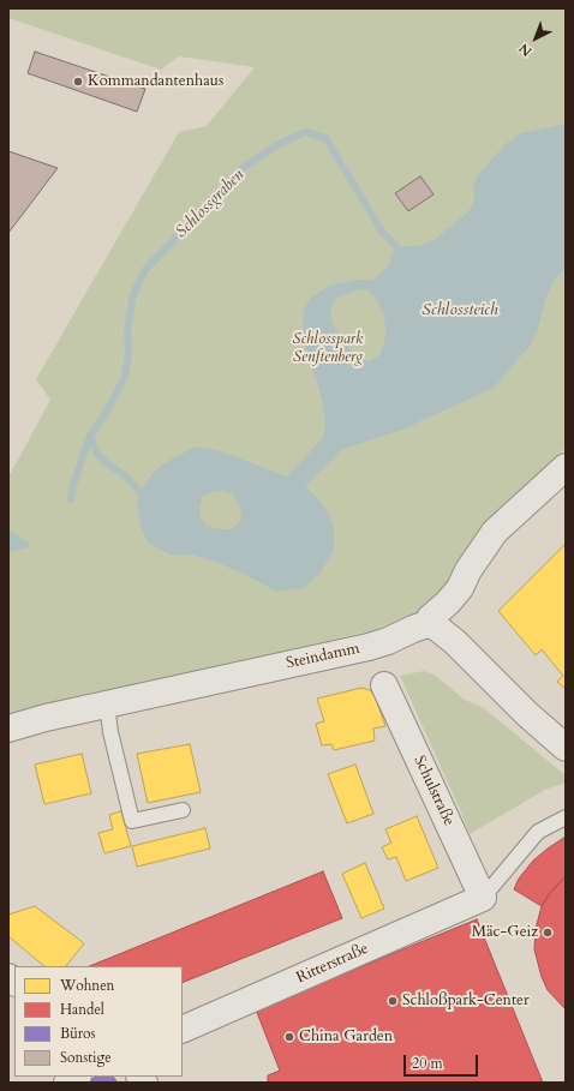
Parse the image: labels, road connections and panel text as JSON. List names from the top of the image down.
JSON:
{
  "streets": {
    "street": ["Steindamm", "Schulstraße", "Ritterstraße"]
  },
  "crossings": [
    ["Schulstraße", "Ritterstraße"]
  ],
  "water": ["Schlossgraben", "Schlossteich"],
  "parks": ["Schlosspark Senftenberg"],
  "places": [
    "Kommandantenhaus",
    "Mäc-Geiz",
    "Schloßpark-Center",
    "China Garden"
  ],
  "legend": [
    "Wohnen",
    "Handel",
    "Büros",
    "Sonstige"
  ],
  "scale_bar": "20 m",
  "north": "bottom left"
}
